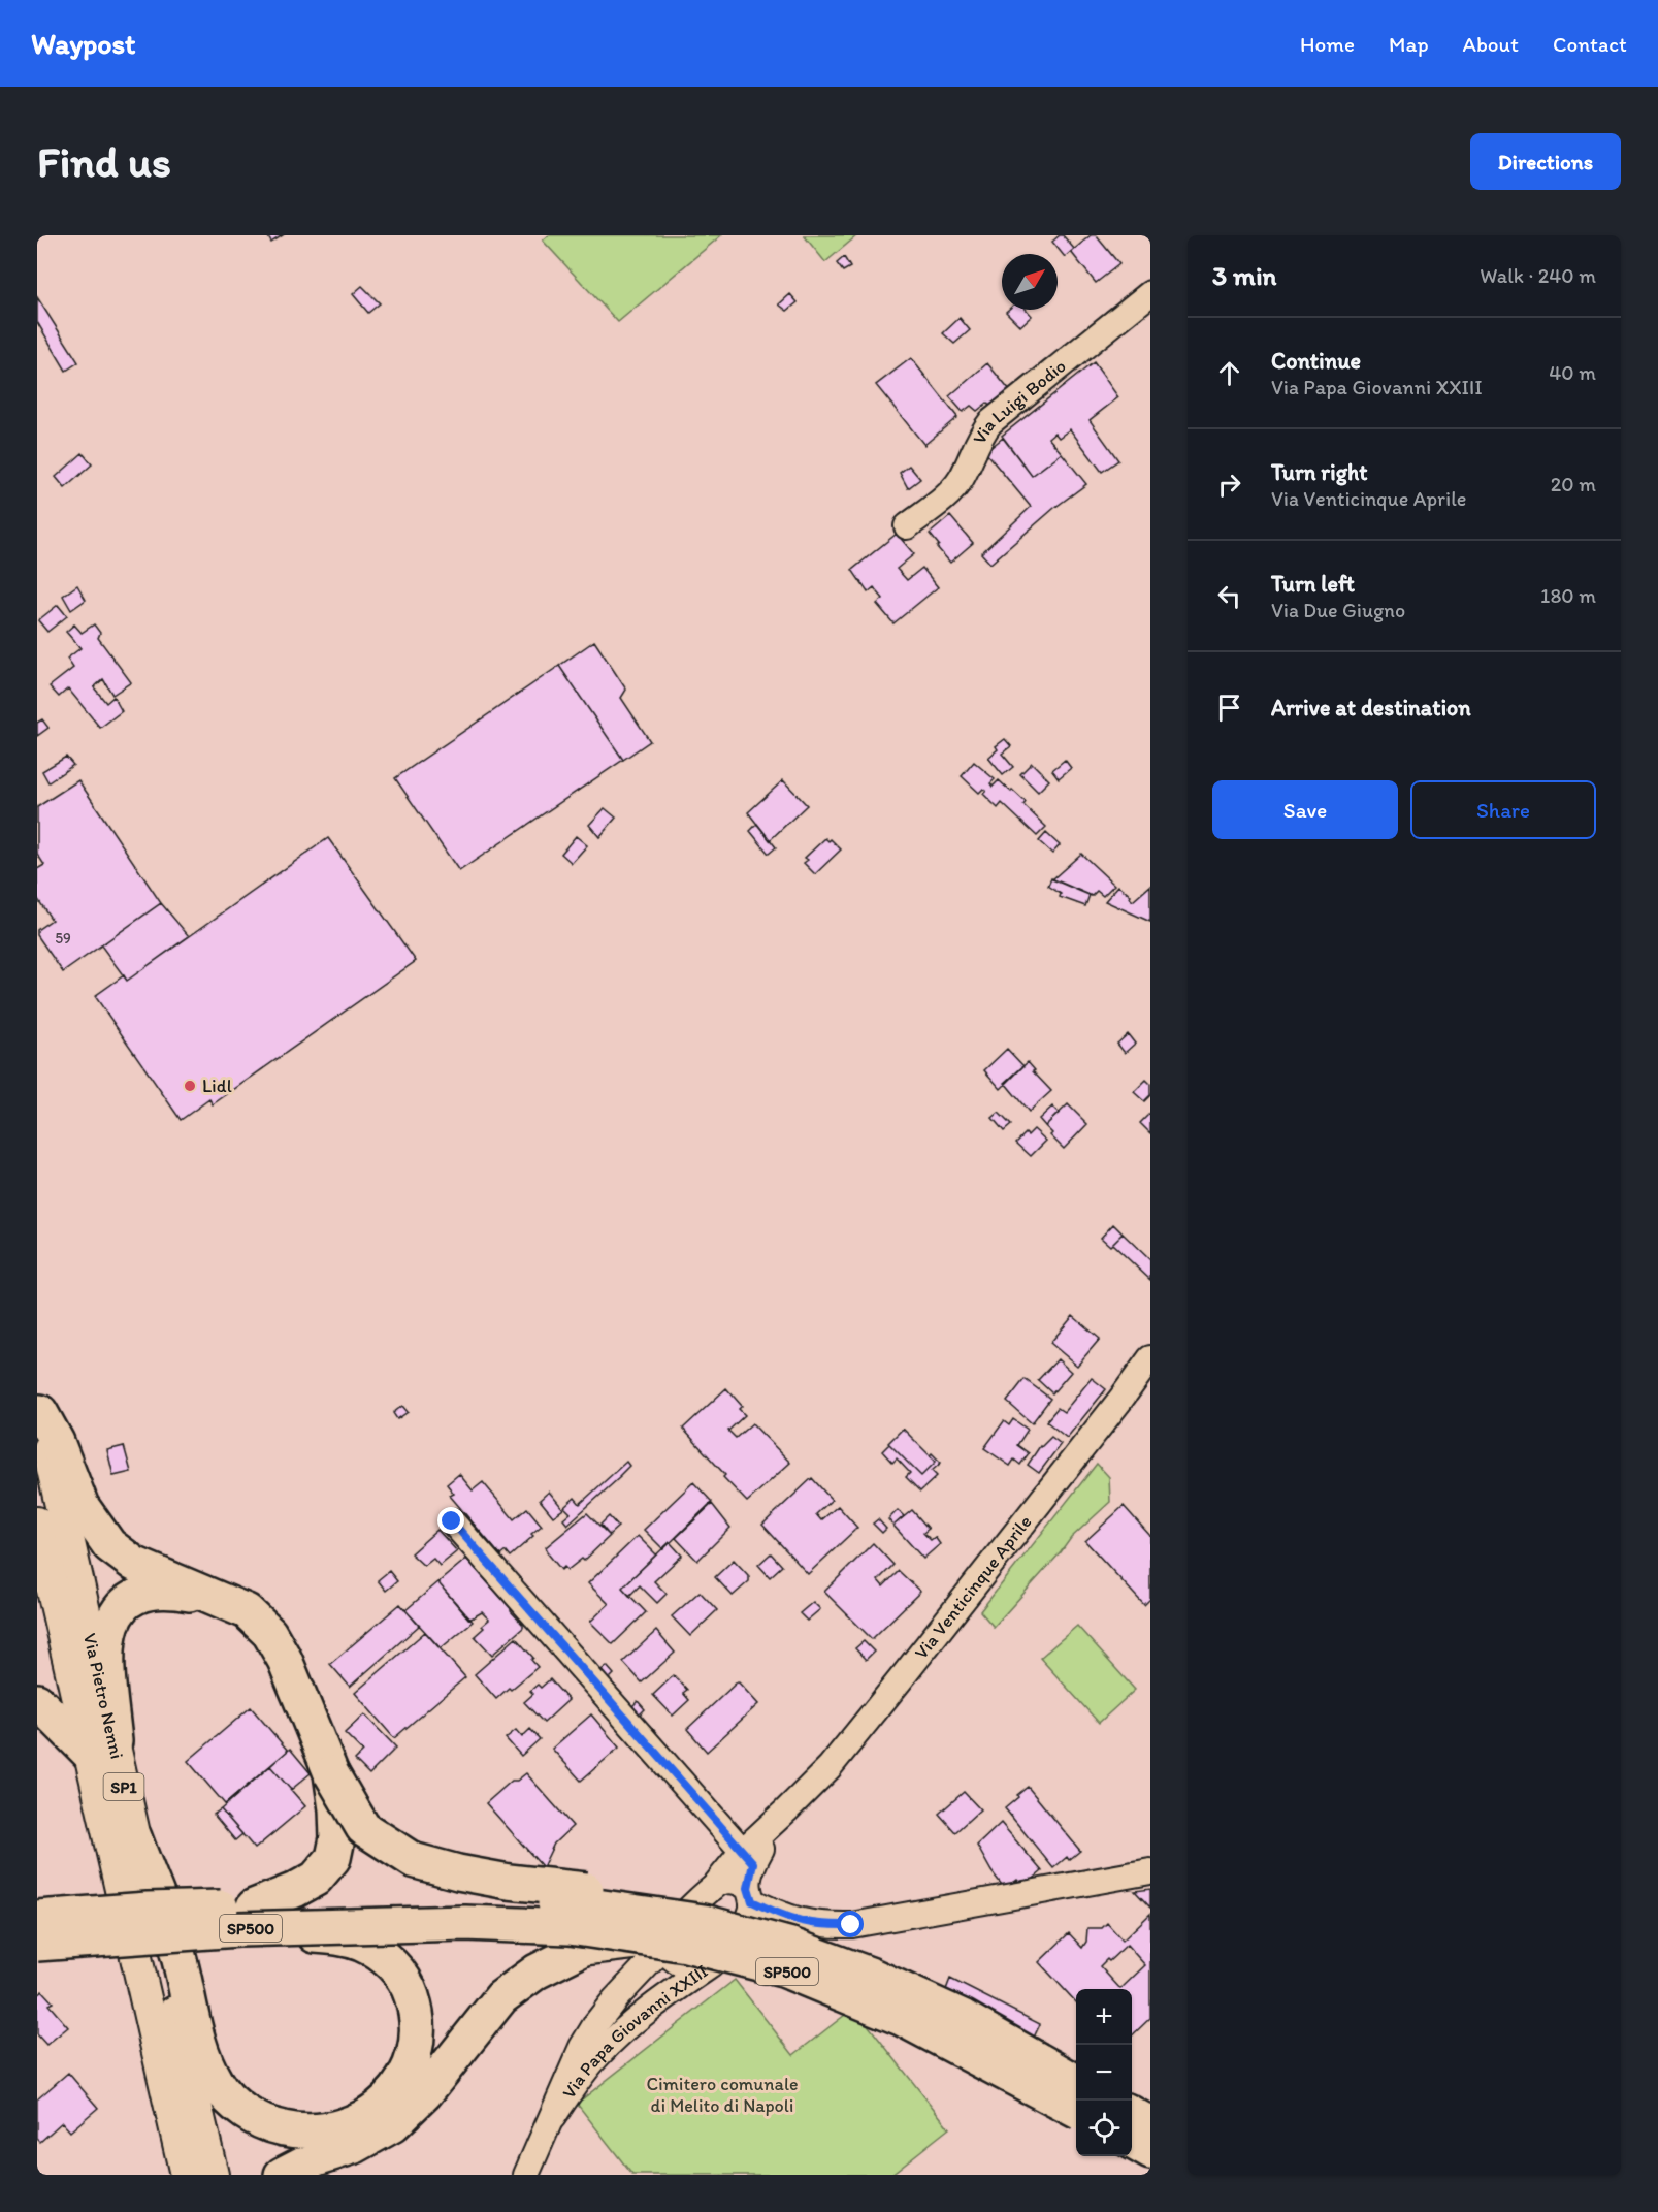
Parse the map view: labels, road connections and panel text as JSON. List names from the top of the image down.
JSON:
{
  "streets": {
    "highway": ["SP500"],
    "main road": ["Via Pietro Nenni", "SP1"],
    "street": ["Via Luigi Bodio", "Via Venticinque Aprile", "Via Papa Giovanni XXIII"]
  },
  "crossings": [
    ["Via Venticinque Aprile", "Via Papa Giovanni XXIII"],
    ["SP500", "Via Papa Giovanni XXIII"]
  ],
  "parks": ["Cimitero comunale di Melito di Napoli"],
  "places": ["Lidl"],
  "house_numbers": ["59"],
  "north": "top right",
  "page": {
    "header": "Waypost",
    "nav": [
      "Home",
      "Map",
      "About",
      "Contact"
    ],
    "buttons": [
      "Directions",
      ["Save", "Share"]
    ],
    "title": "Find us",
    "heading": ["3 min", "Walk · 240 m"],
    "list": [
      ["Continue", "Via Papa Giovanni XXIII", "40 m"],
      ["Turn right", "Via Venticinque Aprile", "20 m"],
      ["Turn left", "Via Due Giugno", "180 m"],
      "Arrive at destination"
    ],
    "map_buttons": ["+", "−"]
  }
}
